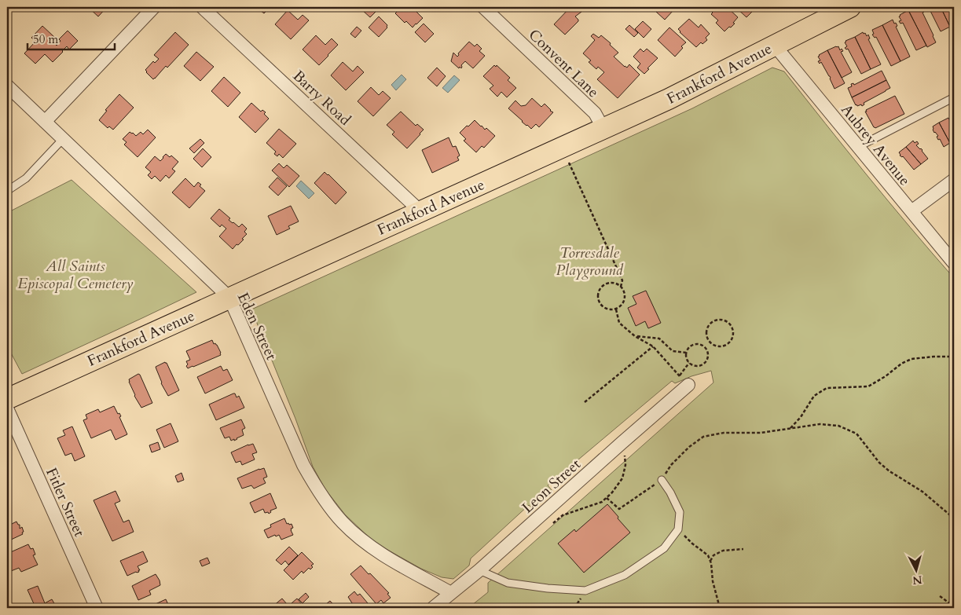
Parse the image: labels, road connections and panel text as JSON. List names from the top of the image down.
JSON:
{
  "streets": {
    "main road": ["Frankford Avenue"],
    "street": [
      "Convent Lane",
      "Barry Road",
      "Aubrey Avenue",
      "Eden Street",
      "Leon Street",
      "Fitler Street"
    ]
  },
  "crossings": [
    ["Convent Lane", "Frankford Avenue"],
    ["Frankford Avenue", "Barry Road"],
    ["Frankford Avenue", "Aubrey Avenue"],
    ["Frankford Avenue", "Eden Street"],
    ["Eden Street", "Leon Street"]
  ],
  "parks": ["Torresdale Playground", "All Saints Episcopal Cemetery"],
  "scale_bar": "50 m",
  "north": "bottom"
}
